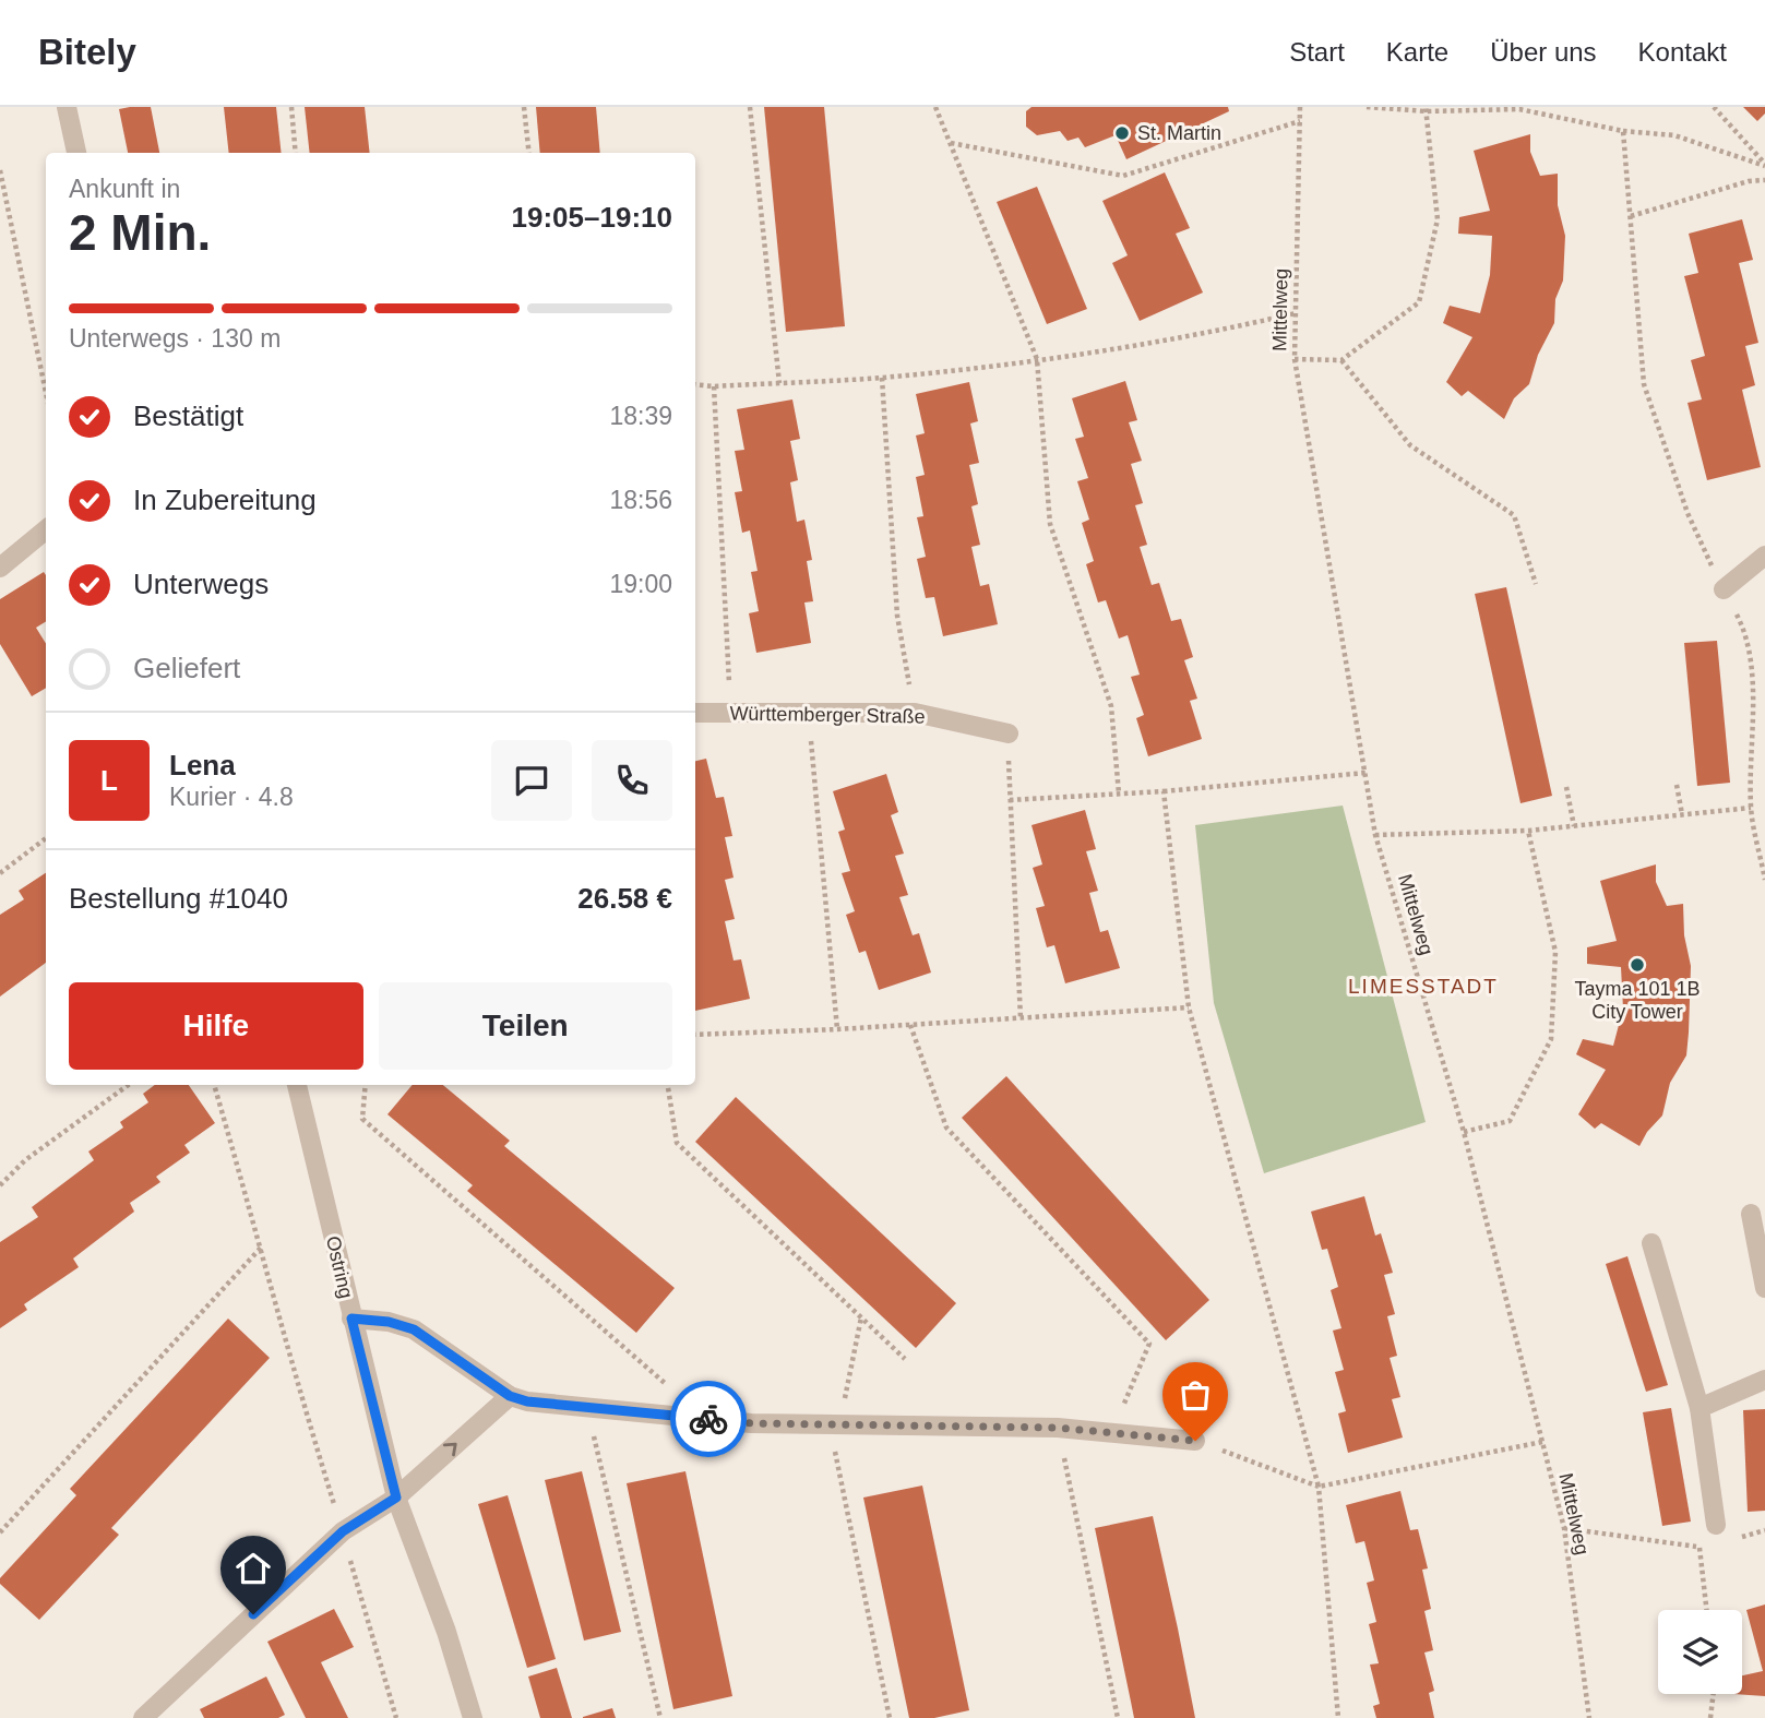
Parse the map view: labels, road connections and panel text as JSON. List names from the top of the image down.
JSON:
{
  "streets": {
    "street": ["Württemberger Straße", "Ostring"],
    "path": ["Mittelweg"]
  },
  "districts": ["LIMESSTADT"],
  "places": ["St. Martin", "Tayma 101 1B City Tower"],
  "page": {
    "header": "Bitely",
    "nav": [
      "Start",
      "Karte",
      "Über uns",
      "Kontakt"
    ],
    "heading": ["2 Min.", "Ankunft in", "19:05–19:10"],
    "panel": [
      "Lena",
      "Kurier · 4.8",
      "Bestellung #1040",
      "26.58 €"
    ],
    "bar": "Unterwegs · 130 m",
    "list": [
      ["Bestätigt", "18:39"],
      ["In Zubereitung", "18:56"],
      ["Unterwegs", "19:00"],
      "Geliefert"
    ],
    "round": "L",
    "buttons": ["Hilfe", "Teilen"]
  }
}
